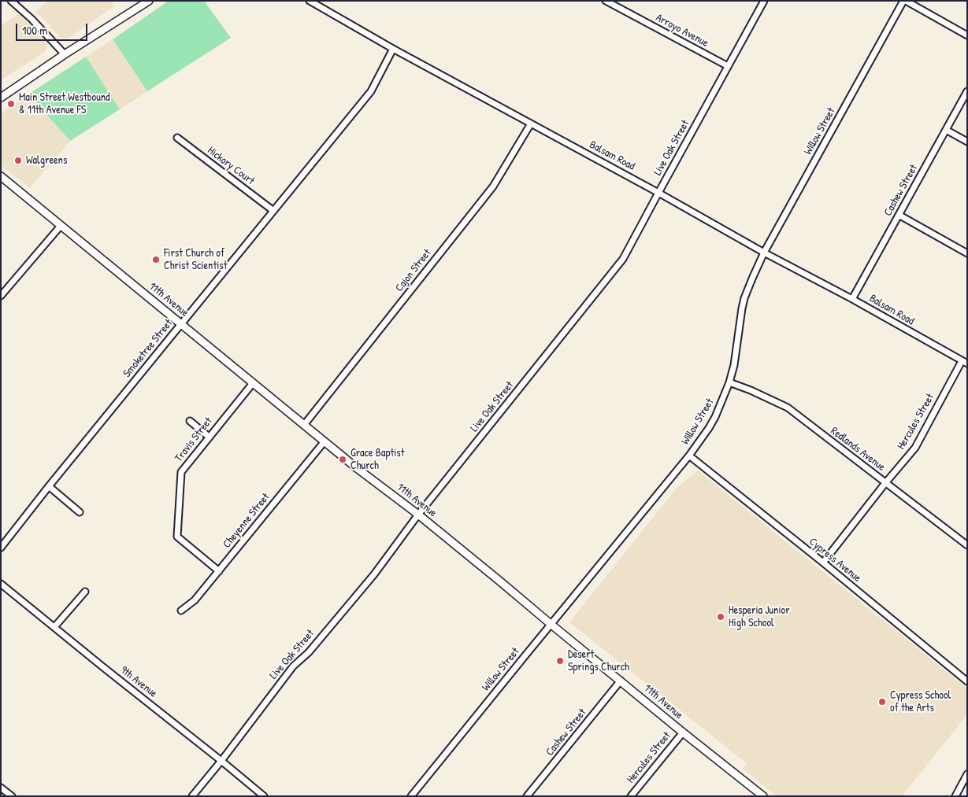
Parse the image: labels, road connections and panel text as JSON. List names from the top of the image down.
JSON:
{
  "streets": {
    "main road": ["11th Avenue"],
    "street": [
      "Arroyo Avenue",
      "Willow Street",
      "Live Oak Street",
      "Balsam Road",
      "Hickory Court",
      "Cashew Street",
      "Cajon Street",
      "Smoketree Street",
      "Hercules Street",
      "Travis Street",
      "Redlands Avenue",
      "Cheyenne Street",
      "Cypress Avenue",
      "9th Avenue"
    ]
  },
  "crossings": [
    ["Arroyo Avenue", "Live Oak Street"],
    ["Willow Street", "Balsam Road"],
    ["Willow Street", "11th Avenue"],
    ["Willow Street", "Redlands Avenue"],
    ["Willow Street", "Cypress Avenue"],
    ["Live Oak Street", "Balsam Road"],
    ["Live Oak Street", "11th Avenue"],
    ["Live Oak Street", "9th Avenue"],
    ["Balsam Road", "Cashew Street"],
    ["Balsam Road", "Cajon Street"],
    ["Balsam Road", "Smoketree Street"],
    ["Balsam Road", "Hercules Street"],
    ["Hickory Court", "Smoketree Street"],
    ["Cashew Street", "11th Avenue"],
    ["Cajon Street", "11th Avenue"],
    ["11th Avenue", "Smoketree Street"],
    ["11th Avenue", "Hercules Street"],
    ["11th Avenue", "Travis Street"],
    ["11th Avenue", "Cheyenne Street"],
    ["Hercules Street", "Redlands Avenue"],
    ["Hercules Street", "Cypress Avenue"],
    ["Travis Street", "Cheyenne Street"]
  ],
  "places": [
    "Main Street Westbound & 11th Avenue FS",
    "Walgreens",
    "First Church of Christ Scientist",
    "Grace Baptist Church",
    "Hesperia Junior High School",
    "Desert Springs Church",
    "Cypress School of the Arts"
  ],
  "scale_bar": "100 m"
}
